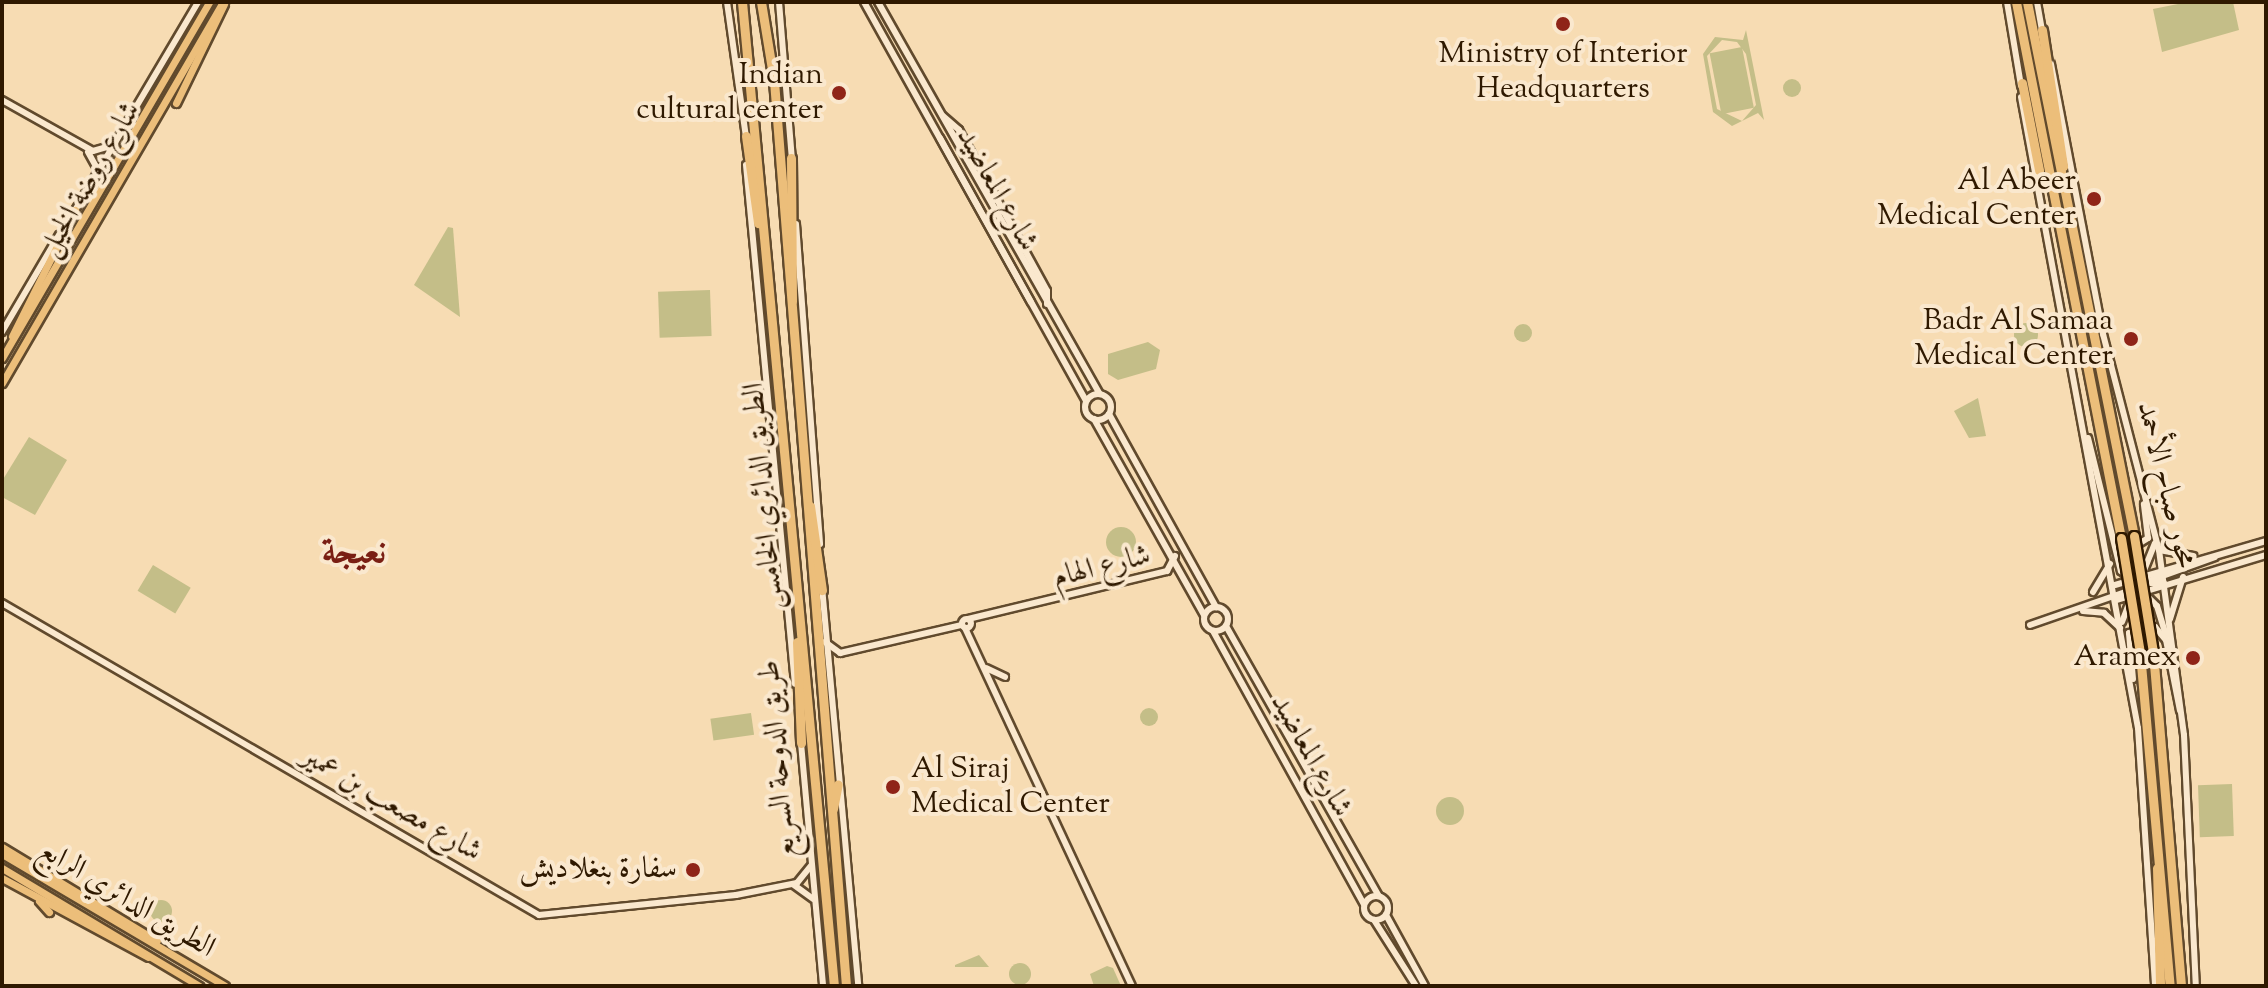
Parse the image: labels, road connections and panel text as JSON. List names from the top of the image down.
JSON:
{
  "streets": {
    "highway": ["محور صباح الأحمد", "الطريق الدائري الخامس"],
    "main road": ["شارع روضة الخيل", "الطريق الدائري الرابع"],
    "street": [
      "شارع المعاضيد",
      "شارع الهام",
      "طريق الدوحة السريع",
      "شارع مصعب بن عمير"
    ]
  },
  "districts": ["نعيجة"],
  "places": [
    "Ministry of Interior Headquarters",
    "Indian cultural center",
    "Al Abeer Medical Center",
    "Badr Al Samaa Medical Center",
    "Aramex",
    "Al Siraj Medical Center",
    "سفارة بنغلاديش"
  ]
}
